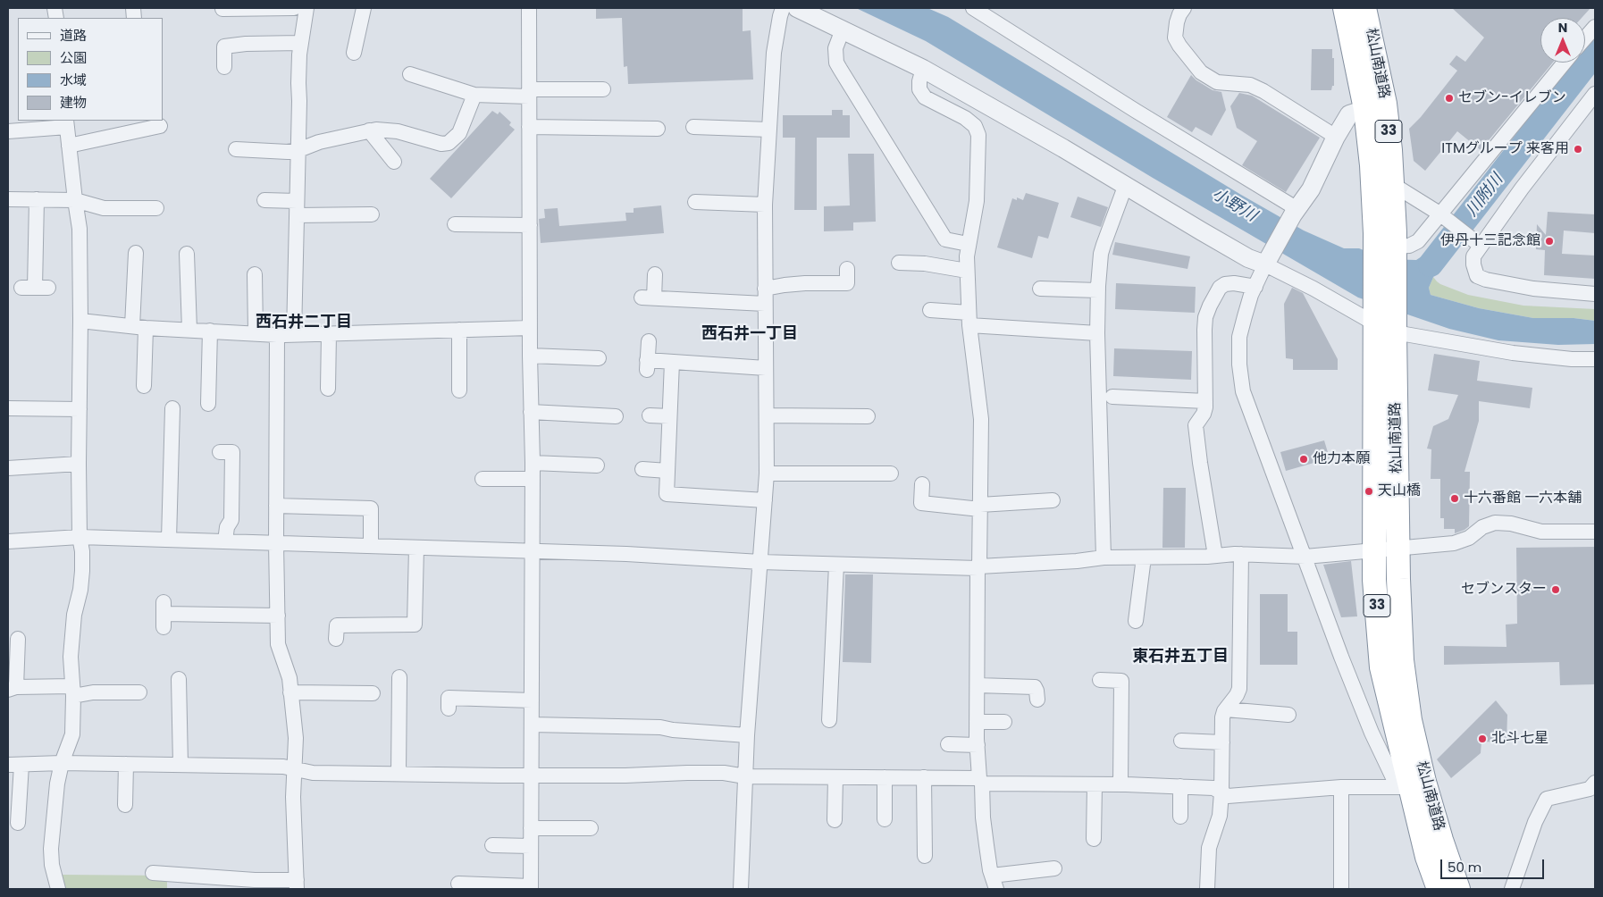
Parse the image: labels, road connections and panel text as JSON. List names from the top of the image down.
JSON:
{
  "streets": {
    "highway": ["松山南道路", "33"]
  },
  "districts": ["西石井二丁目", "西石井一丁目", "東石井五丁目"],
  "water": ["川附川", "小野川"],
  "places": [
    "セブン-イレブン",
    "ITMグループ 来客用",
    "伊丹十三記念館",
    "他力本願",
    "天山橋",
    "十六番館 一六本舗",
    "セブンスター",
    "北斗七星"
  ],
  "legend": [
    "道路",
    "公園",
    "水域",
    "建物"
  ],
  "scale_bar": "50 m",
  "north": "top"
}
